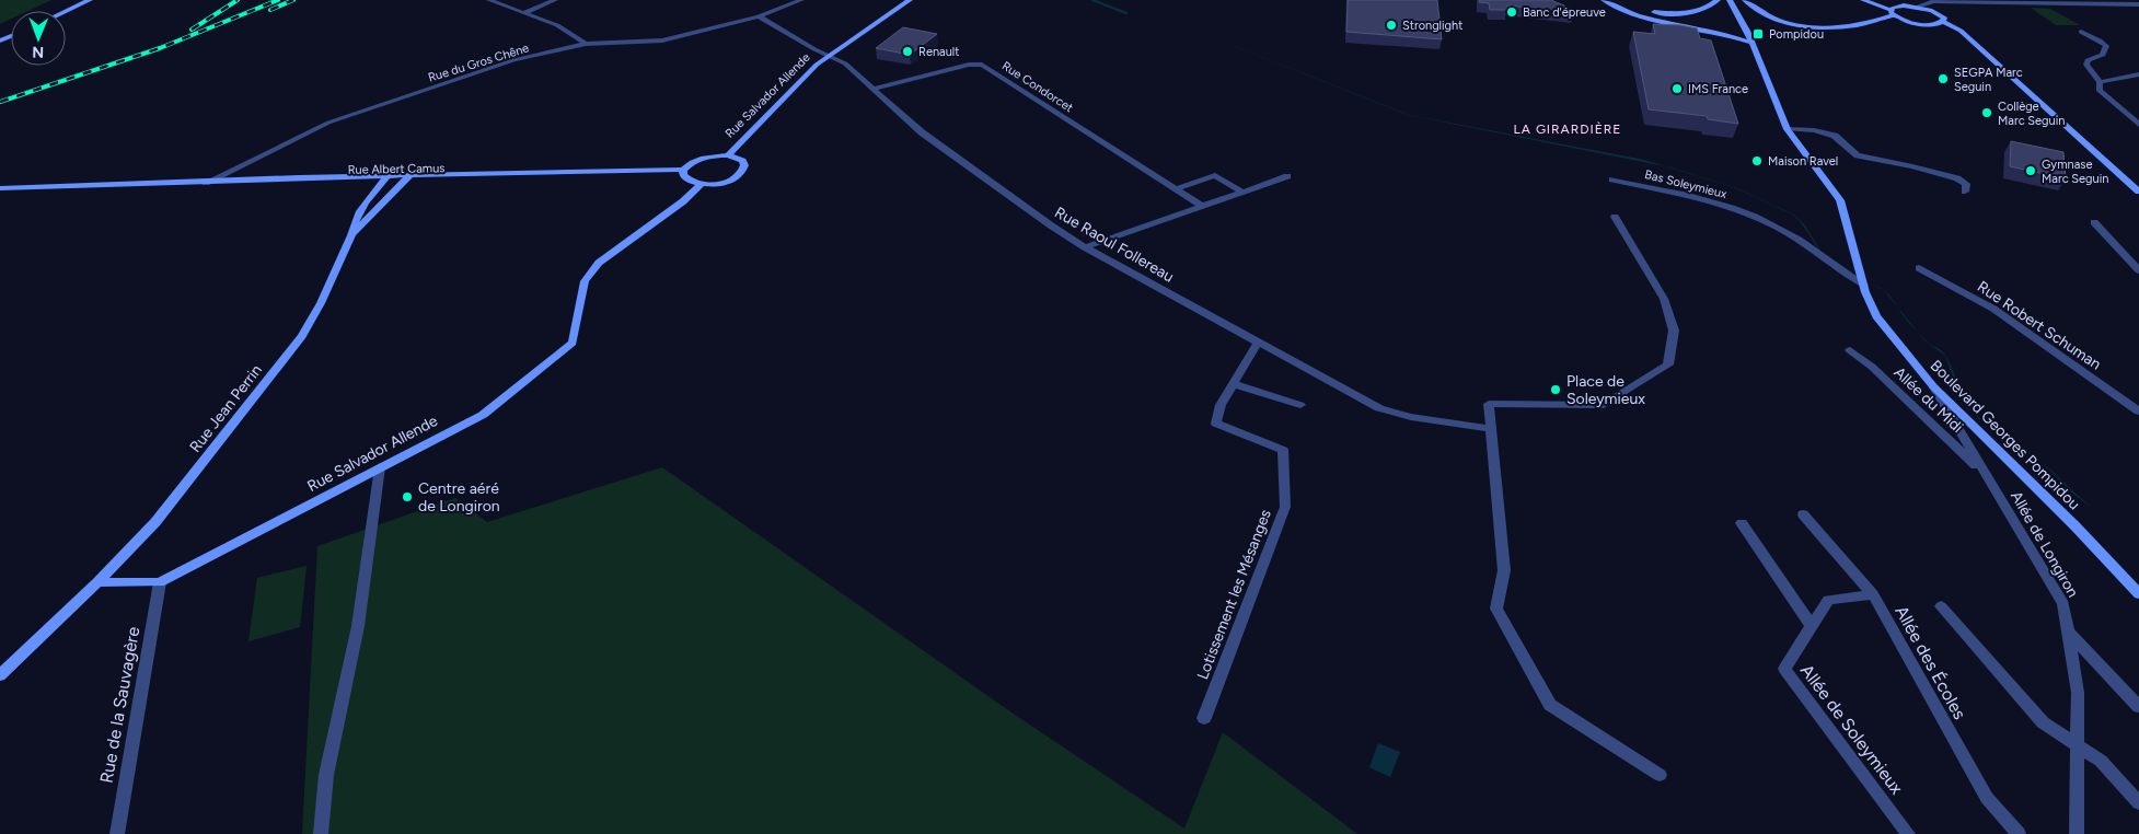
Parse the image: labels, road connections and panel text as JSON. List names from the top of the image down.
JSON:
{
  "streets": {
    "street": [
      "Rue du Gros Chêne",
      "Rue Condorcet",
      "Rue Salvador Allende",
      "Rue Albert Camus",
      "Bas Soleymieux",
      "Rue Raoul Follereau",
      "Rue Robert Schuman",
      "Allée du Midi",
      "Rue Jean Perrin",
      "Boulevard Georges Pompidou",
      "Allée de Longiron",
      "Lotissement les Mésanges",
      "Allée des Écoles",
      "Rue de la Sauvagère",
      "Allée de Soleymieux"
    ]
  },
  "crossings": [
    ["Rue du Gros Chêne", "Rue Albert Camus"],
    ["Rue du Gros Chêne", "Rue Raoul Follereau"],
    ["Rue Condorcet", "Rue Raoul Follereau"],
    ["Rue Salvador Allende", "Rue Raoul Follereau"],
    ["Rue Salvador Allende", "Rue Jean Perrin"],
    ["Rue Salvador Allende", "Rue de la Sauvagère"],
    ["Rue Albert Camus", "Rue Jean Perrin"],
    ["Bas Soleymieux", "Boulevard Georges Pompidou"],
    ["Rue Raoul Follereau", "Lotissement les Mésanges"],
    ["Allée du Midi", "Allée de Longiron"],
    ["Boulevard Georges Pompidou", "Allée de Longiron"],
    ["Allée des Écoles", "Allée de Soleymieux"]
  ],
  "districts": ["LA GIRARDIÈRE"],
  "places": {
    "other": [
      "Banc d'épreuve",
      "Stronglight",
      "Renault",
      "SEGPA Marc Seguin",
      "IMS France",
      "Collège Marc Seguin",
      "Maison Ravel",
      "Gymnase Marc Seguin",
      "Place de Soleymieux",
      "Centre aéré de Longiron"
    ],
    "transit": ["Pompidou"]
  },
  "north": "bottom"
}
